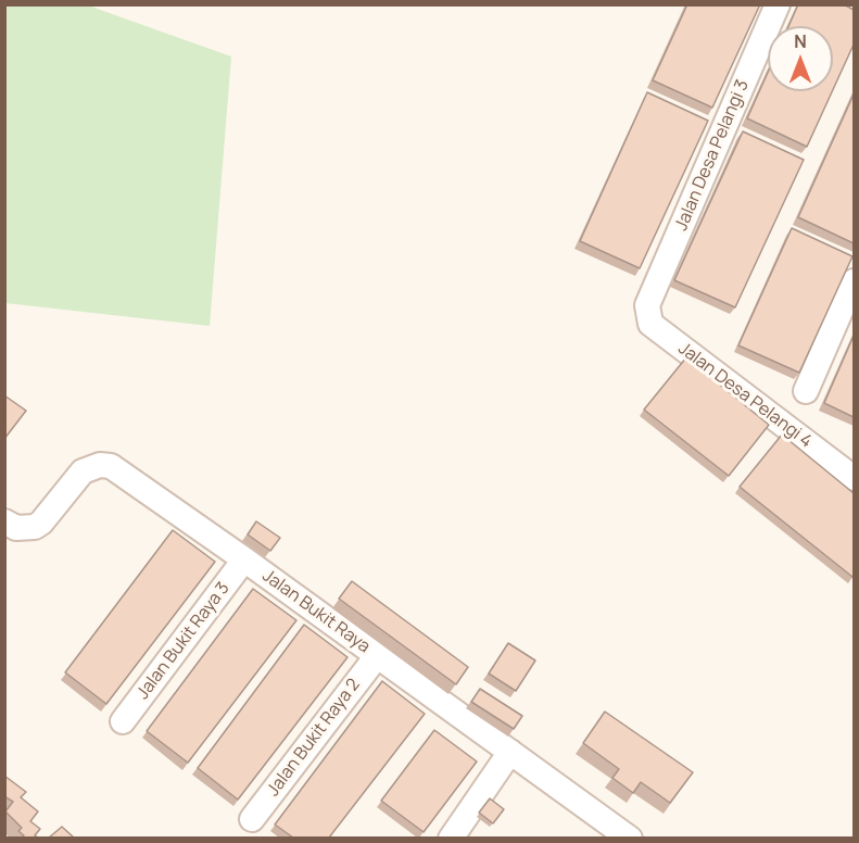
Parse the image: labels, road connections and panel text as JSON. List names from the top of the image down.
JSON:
{
  "streets": {
    "street": [
      "Jalan Desa Pelangi 3",
      "Jalan Desa Pelangi 4",
      "Jalan Bukit Raya",
      "Jalan Bukit Raya 3",
      "Jalan Bukit Raya 2"
    ]
  },
  "crossings": [
    ["Jalan Desa Pelangi 3", "Jalan Desa Pelangi 4"],
    ["Jalan Bukit Raya", "Jalan Bukit Raya 3"],
    ["Jalan Bukit Raya", "Jalan Bukit Raya 2"]
  ],
  "north": "top"
}
